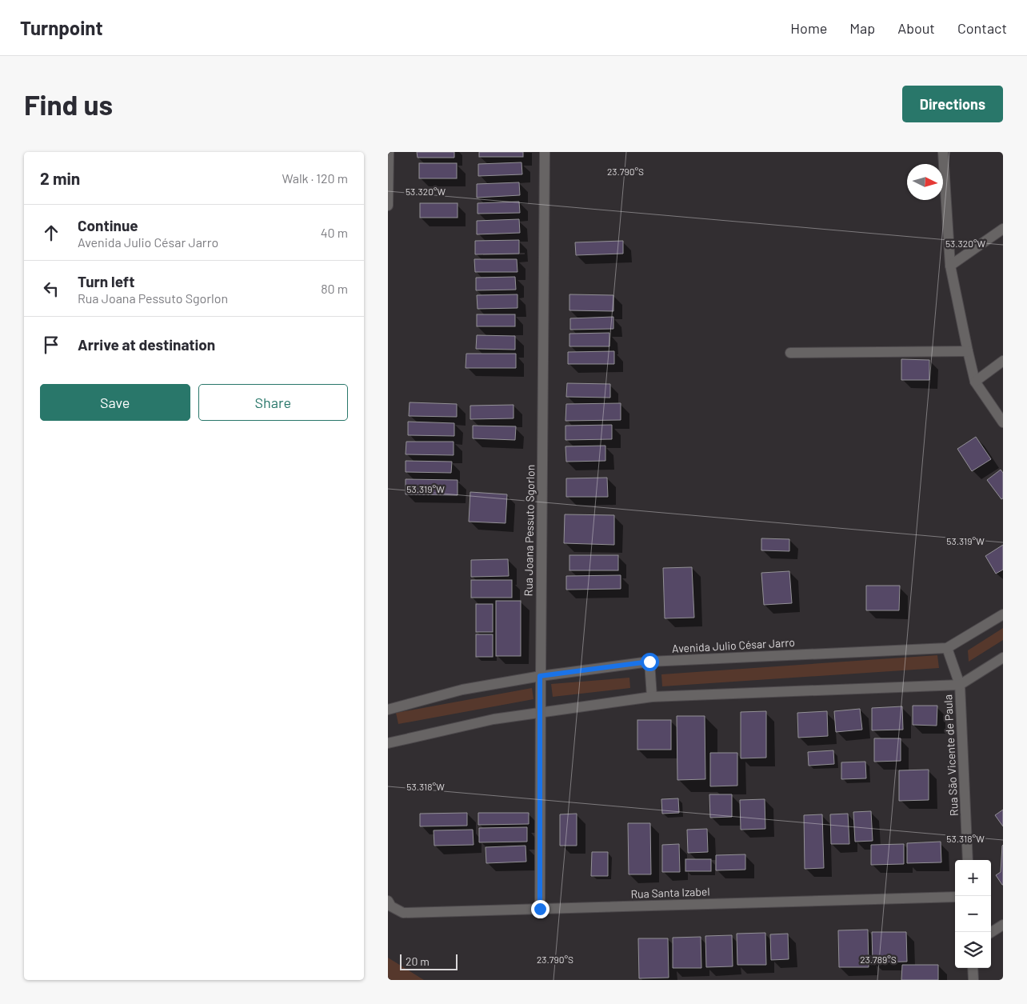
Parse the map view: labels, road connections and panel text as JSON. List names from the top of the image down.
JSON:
{
  "streets": {
    "street": [
      "Rua Joana Pessuto Sgorlon",
      "Avenida Julio César Jarro",
      "Rua São Vicente de Paula",
      "Rua Santa Izabel"
    ]
  },
  "crossings": [
    ["Rua Joana Pessuto Sgorlon", "Avenida Julio César Jarro"],
    ["Rua Joana Pessuto Sgorlon", "Rua Santa Izabel"],
    ["Avenida Julio César Jarro", "Rua São Vicente de Paula"]
  ],
  "scale_bar": "20 m",
  "north": "right",
  "page": {
    "header": "Turnpoint",
    "nav": [
      "Home",
      "Map",
      "About",
      "Contact"
    ],
    "buttons": [
      "Directions",
      ["Save", "Share"]
    ],
    "title": "Find us",
    "heading": ["2 min", "Walk · 120 m"],
    "list": [
      ["Continue", "Avenida Julio César Jarro", "40 m"],
      ["Turn left", "Rua Joana Pessuto Sgorlon", "80 m"],
      "Arrive at destination"
    ],
    "map_buttons": ["+", "−"],
    "scale": "20 m"
  },
  "coordinates": [
    "23.790°S",
    "53.320°W",
    "53.319°W",
    "53.318°W",
    "23.789°S"
  ]
}
